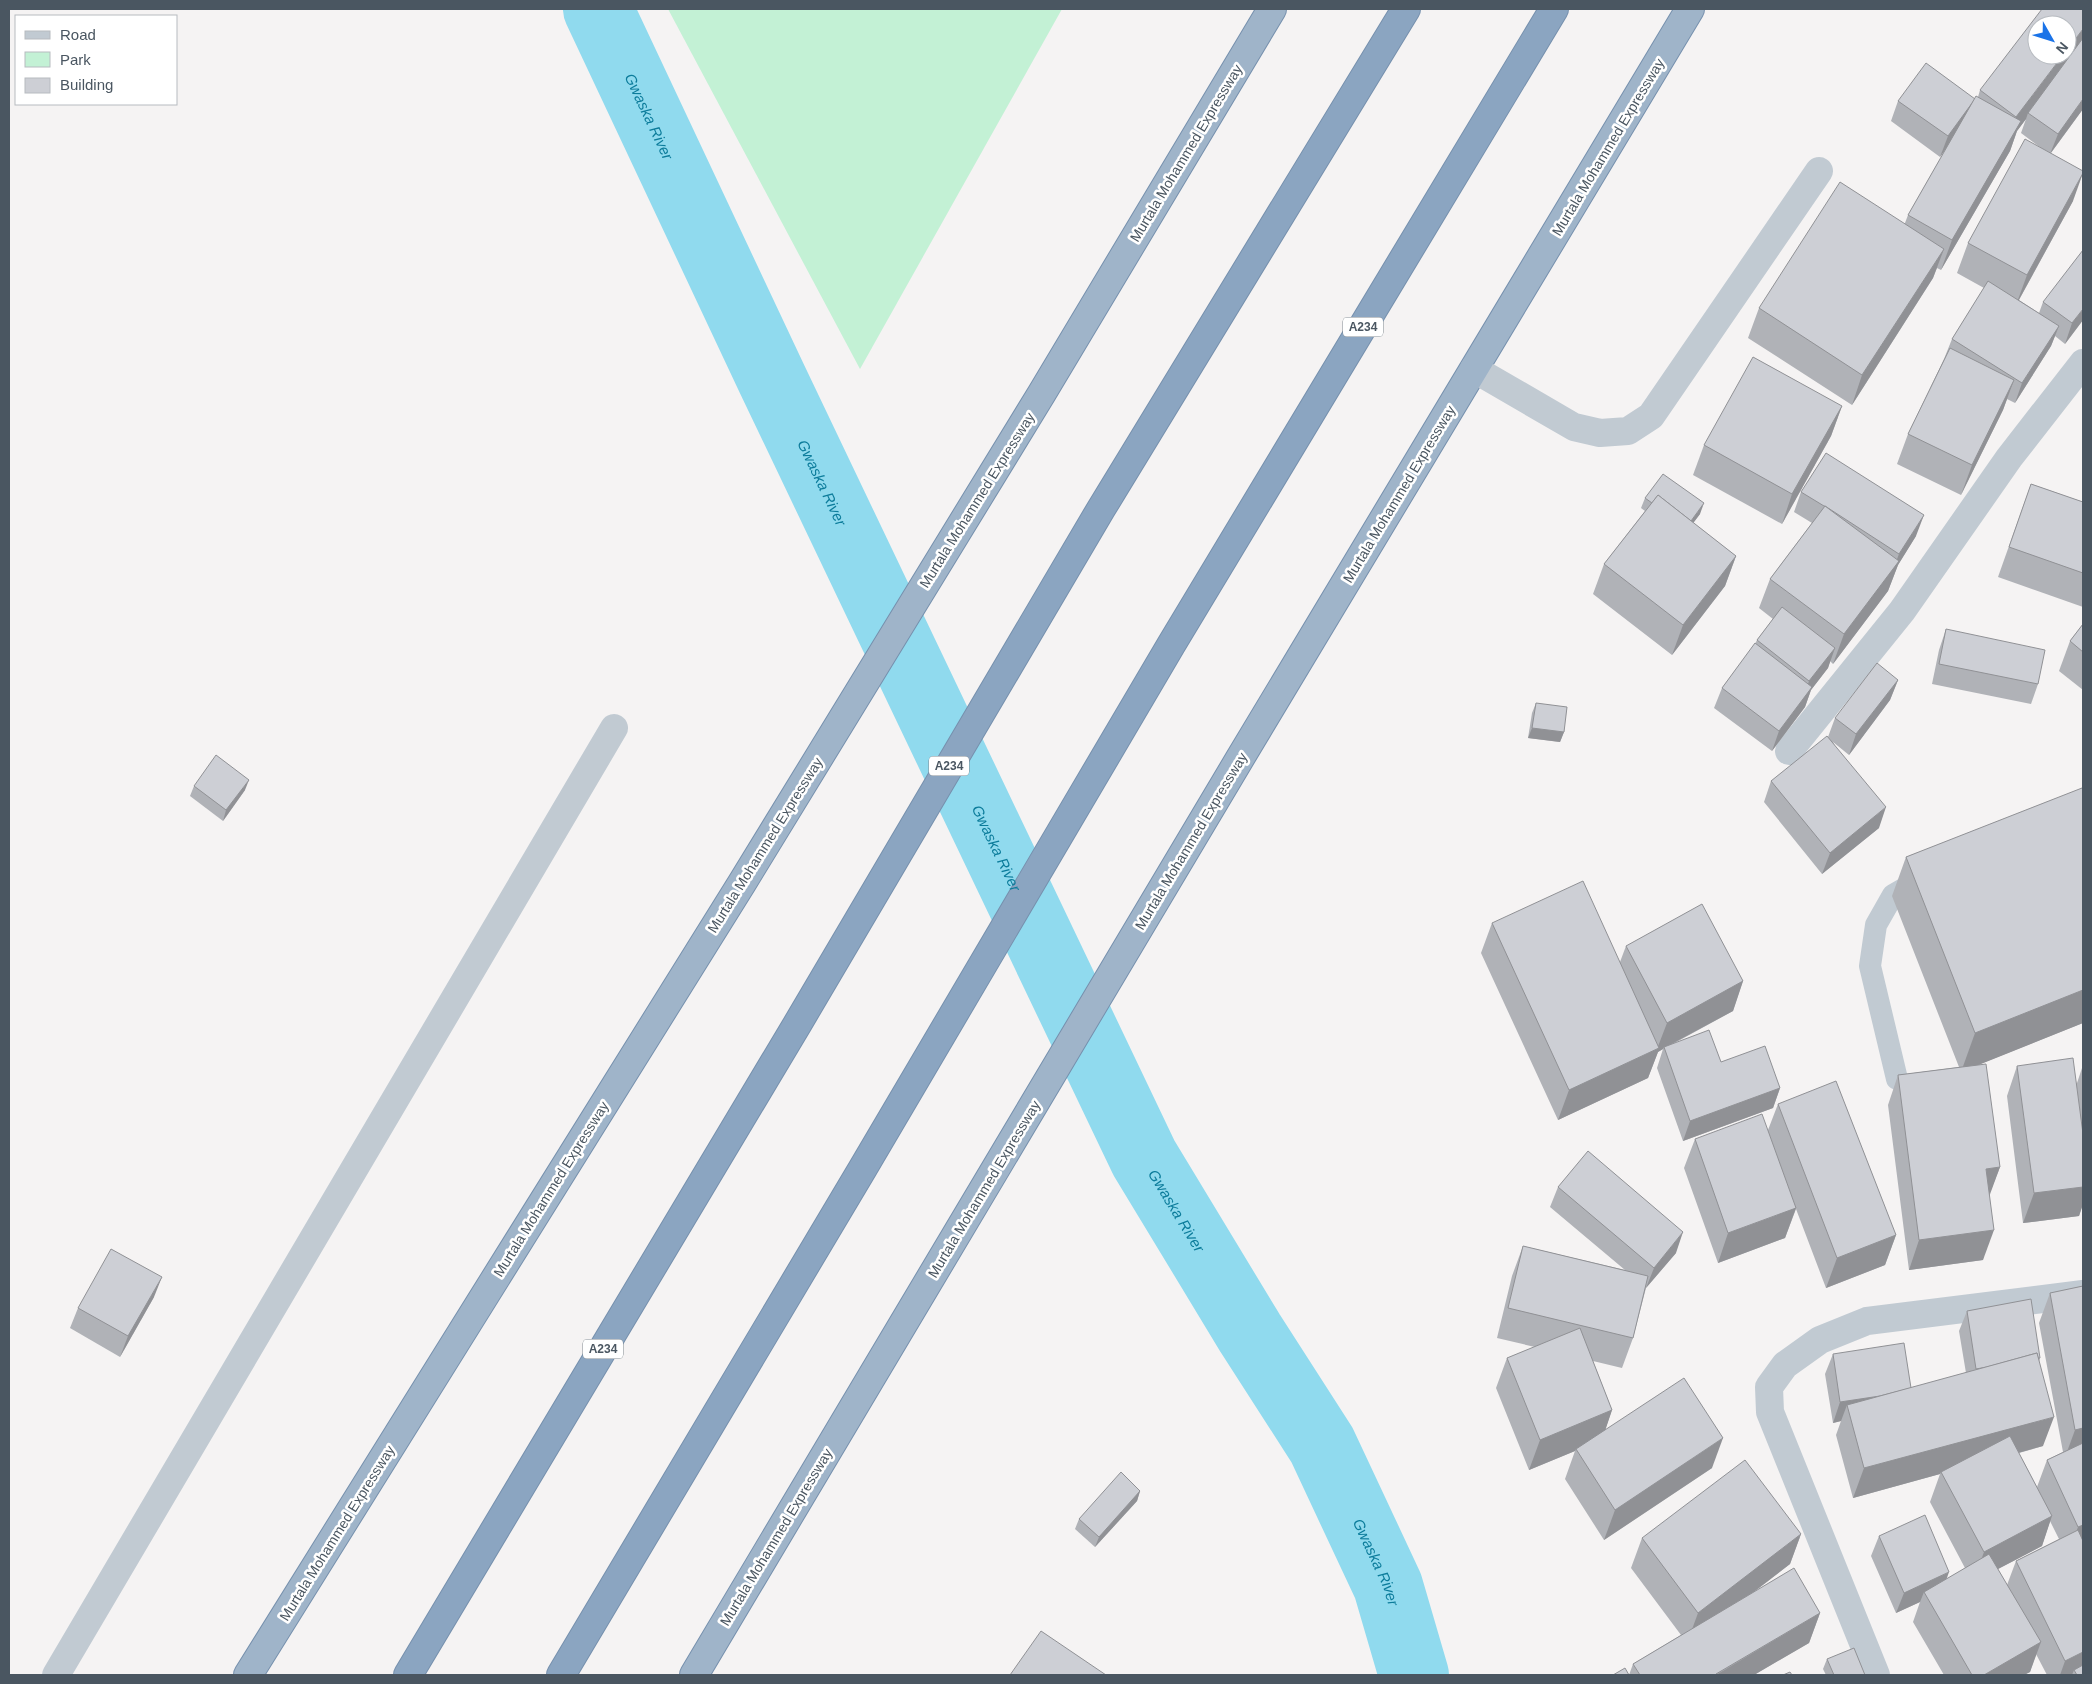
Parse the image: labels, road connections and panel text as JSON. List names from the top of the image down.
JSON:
{
  "streets": {
    "highway": ["Murtala Mohammed Expressway", "A234"]
  },
  "water": ["Gwaska River"],
  "legend": ["Road", "Park", "Building"],
  "north": "bottom right"
}
